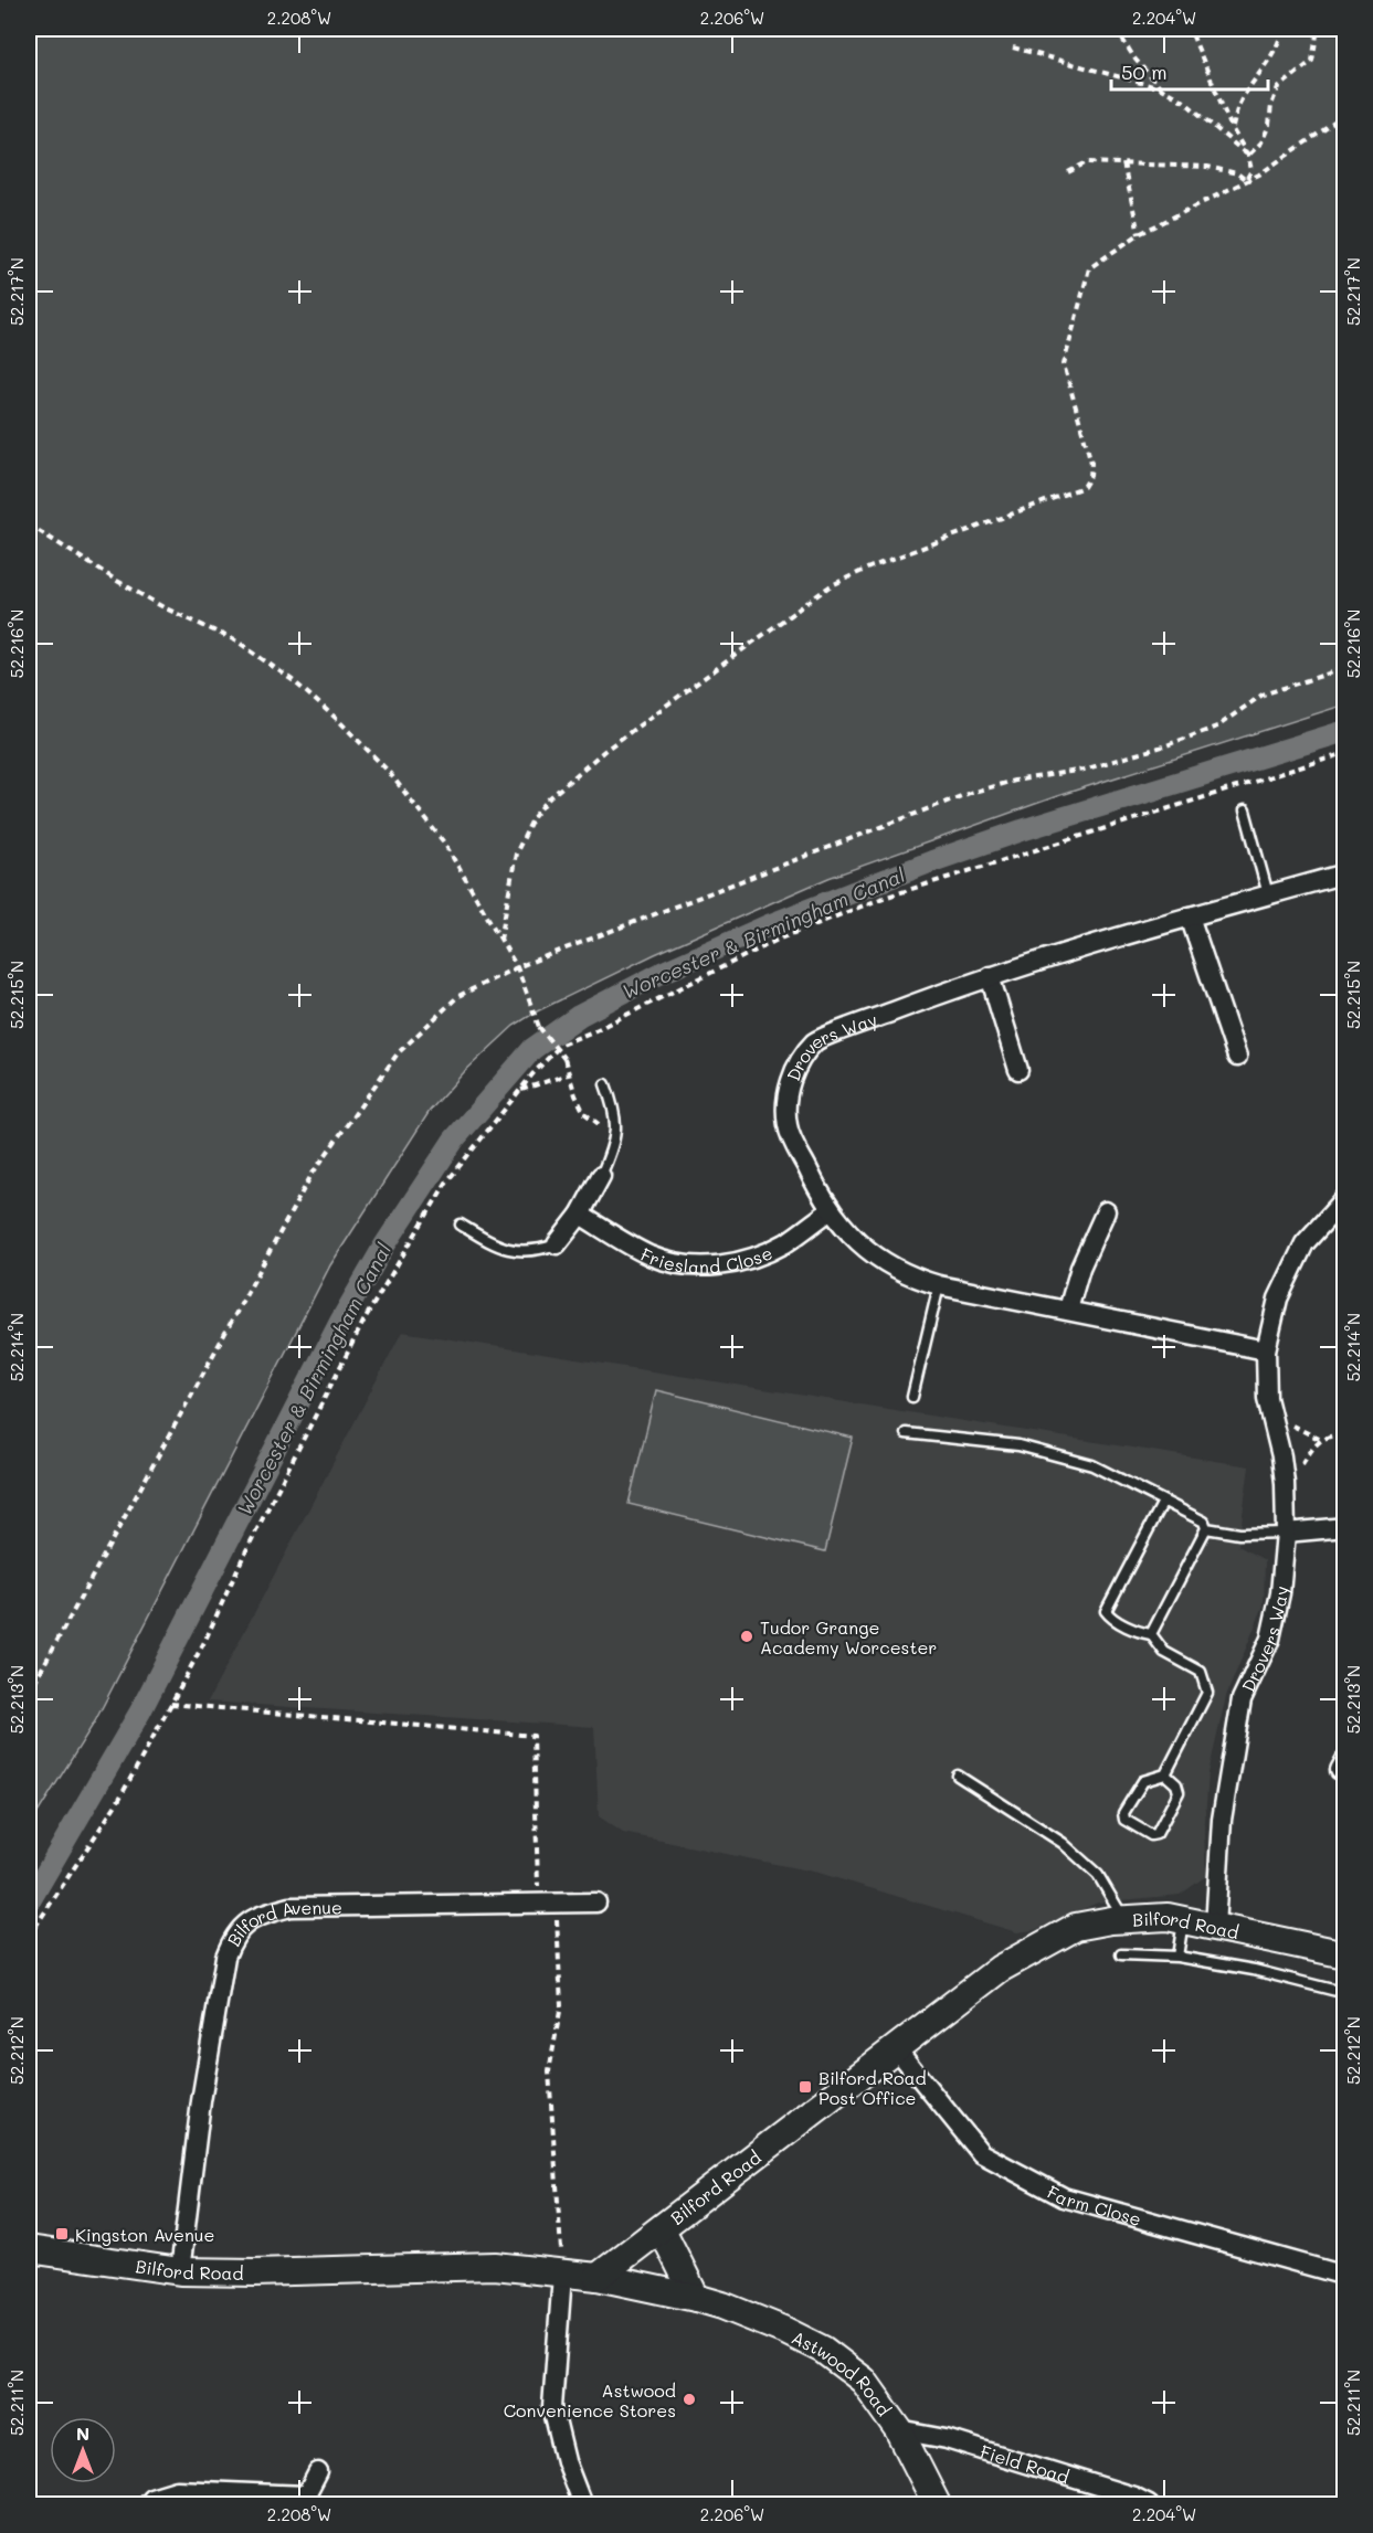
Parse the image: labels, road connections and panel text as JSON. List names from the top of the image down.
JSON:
{
  "streets": {
    "main road": ["Bilford Road", "Astwood Road"],
    "street": [
      "Drovers Way",
      "Friesland Close",
      "Bilford Avenue",
      "Farm Close",
      "Field Road"
    ]
  },
  "crossings": [
    ["Drovers Way", "Friesland Close"],
    ["Drovers Way", "Bilford Road"],
    ["Bilford Road", "Bilford Avenue"],
    ["Bilford Road", "Farm Close"],
    ["Bilford Road", "Astwood Road"],
    ["Astwood Road", "Field Road"]
  ],
  "water": ["Worcester & Birmingham Canal"],
  "places": {
    "other": ["Tudor Grange Academy Worcester", "Astwood Convenience Stores"],
    "transit": ["Bilford Road Post Office", "Kingston Avenue"]
  },
  "scale_bar": "50 m",
  "north": "top",
  "coordinates": [
    "2.208°W",
    "2.206°W",
    "2.204°W",
    "52.217°N",
    "52.216°N",
    "52.215°N",
    "52.214°N",
    "52.213°N",
    "52.212°N",
    "52.211°N"
  ]
}
